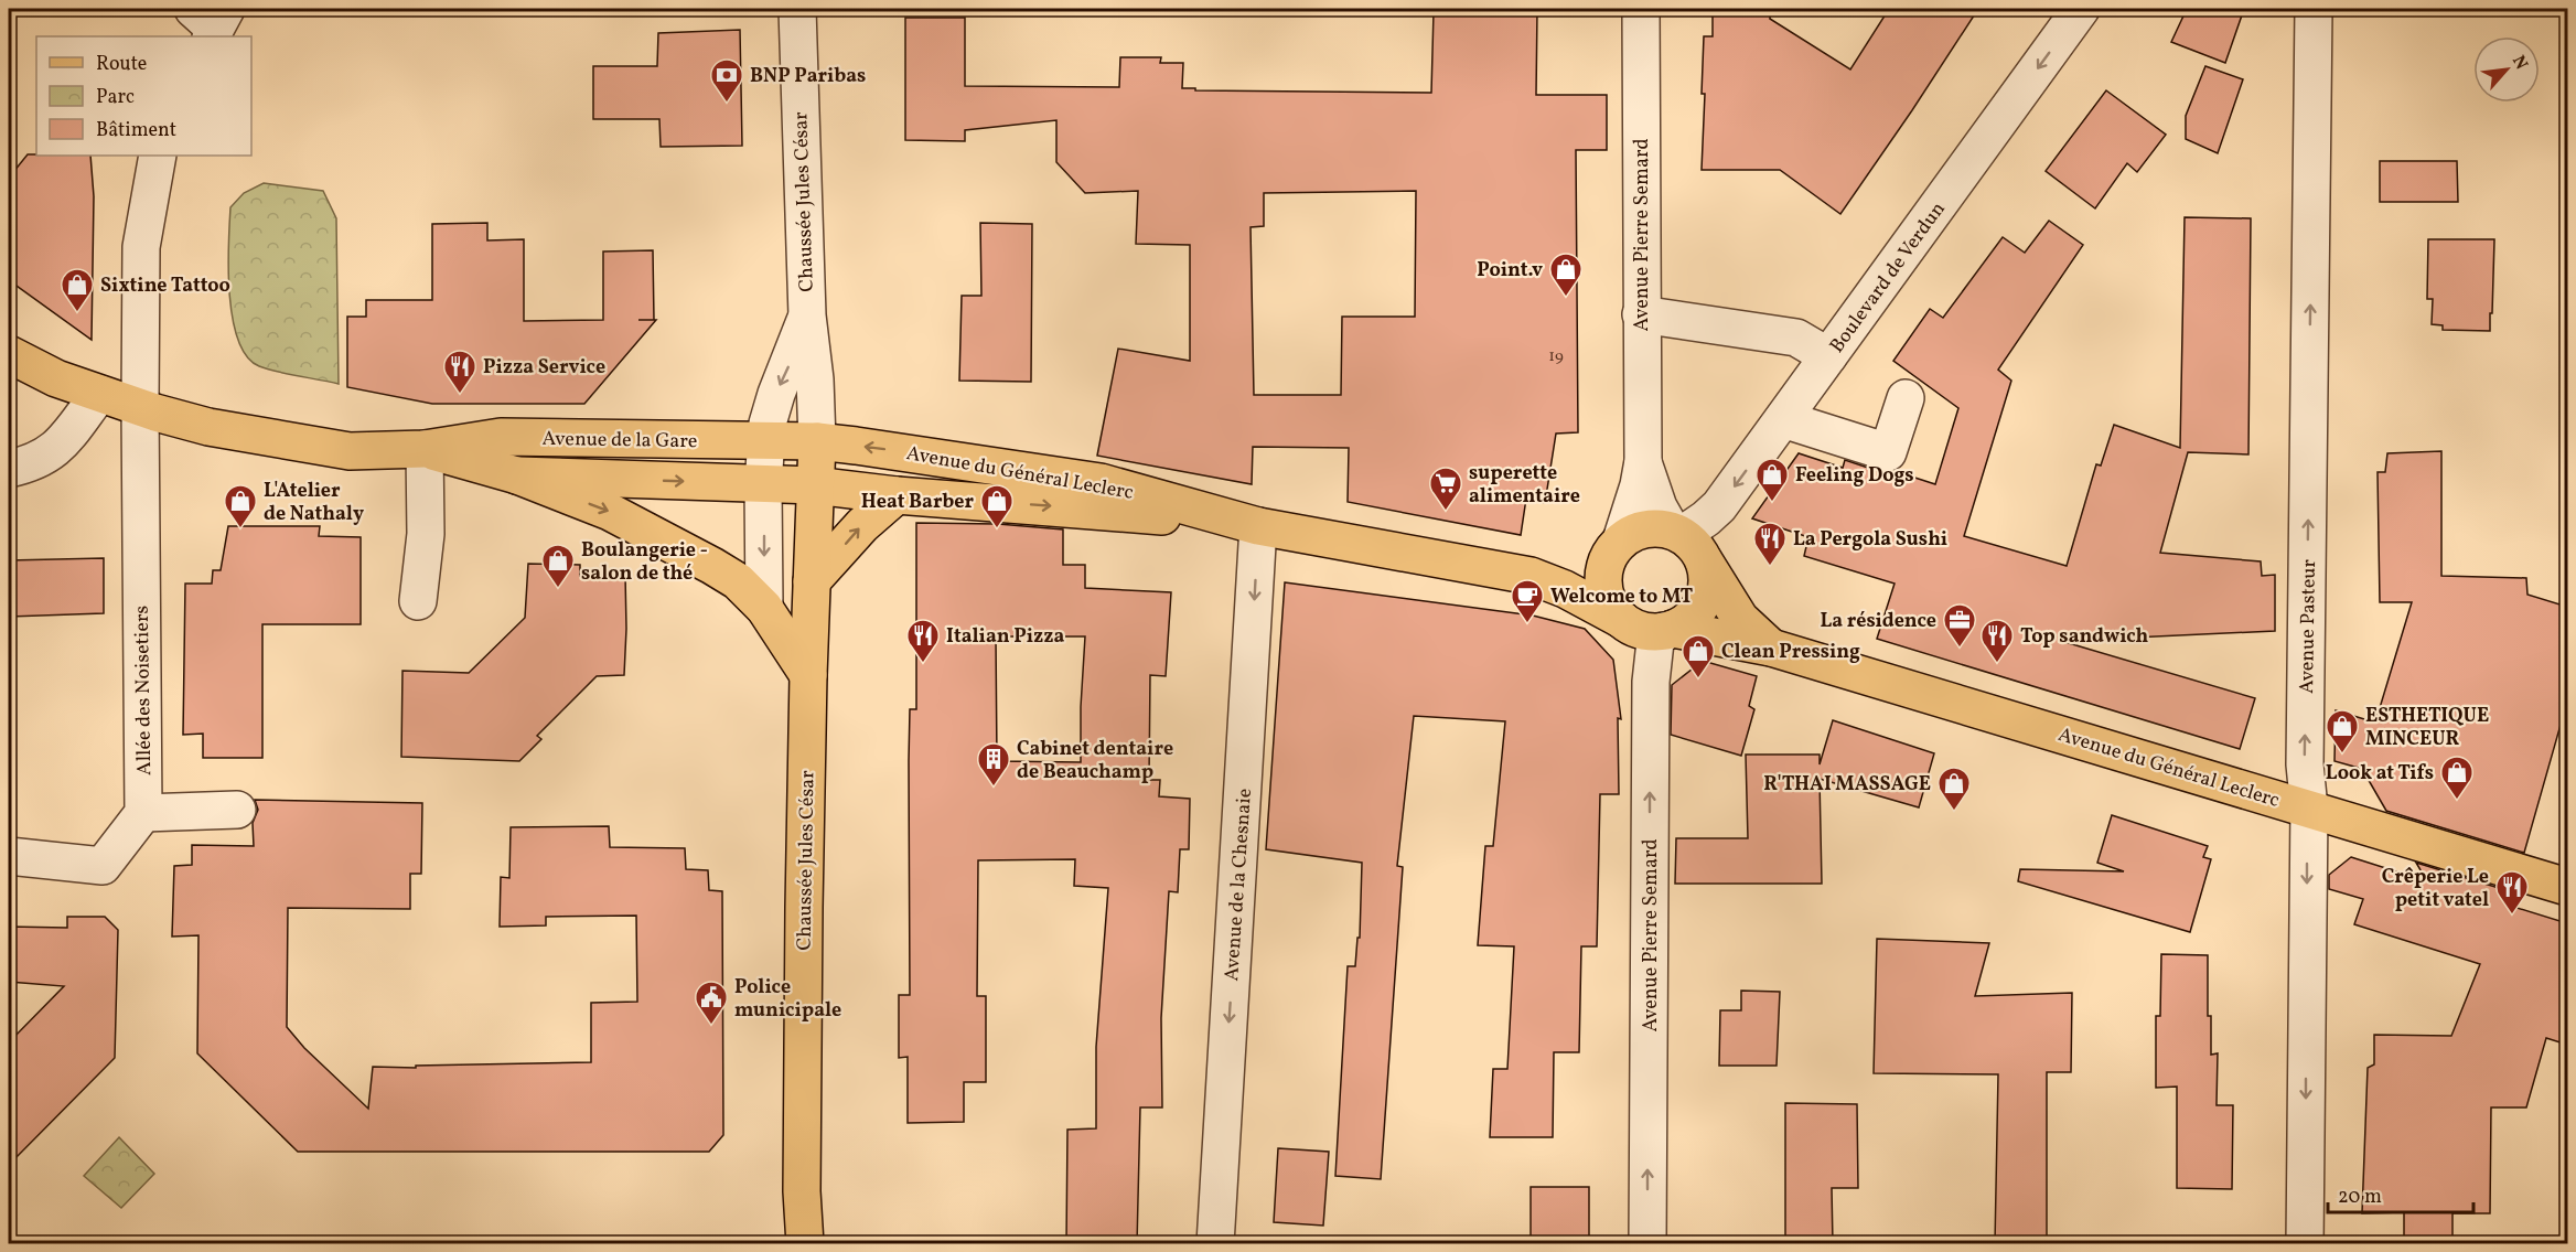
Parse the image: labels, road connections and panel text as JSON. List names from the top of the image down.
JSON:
{
  "streets": {
    "main road": ["Chaussée Jules César", "Avenue de la Gare", "Avenue du Général Leclerc"],
    "street": [
      "Avenue Pierre Semard",
      "Boulevard de Verdun",
      "Avenue Pasteur",
      "Allée des Noisetiers",
      "Avenue de la Chesnaie"
    ]
  },
  "crossings": [
    ["Chaussée Jules César", "Avenue de la Gare"],
    ["Chaussée Jules César", "Avenue du Général Leclerc"],
    ["Avenue Pierre Semard", "Boulevard de Verdun"],
    ["Avenue Pierre Semard", "Avenue du Général Leclerc"],
    ["Boulevard de Verdun", "Avenue du Général Leclerc"],
    ["Avenue de la Gare", "Avenue du Général Leclerc"],
    ["Avenue de la Gare", "Allée des Noisetiers"],
    ["Avenue du Général Leclerc", "Avenue Pasteur"],
    ["Avenue du Général Leclerc", "Avenue de la Chesnaie"]
  ],
  "one_way": ["Avenue Pierre Semard", "Boulevard de Verdun", "Avenue de la Chesnaie"],
  "places": {
    "bank": ["BNP Paribas"],
    "shop": [
      "Point.v",
      "Sixtine Tattoo",
      "Feeling Dogs",
      "L'Atelier de Nathaly",
      "Heat Barber",
      "Boulangerie - salon de thé",
      "Clean Pressing",
      "ESTHETIQUE MINCEUR",
      "Look at Tifs",
      "R'THAI MASSAGE"
    ],
    "restaurant": [
      "Pizza Service",
      "La Pergola Sushi",
      "Italian Pizza",
      "Top sandwich",
      "Crêperie Le petit vatel"
    ],
    "supermarket": ["superette alimentaire"],
    "cafe": ["Welcome to MT"],
    "office": ["La résidence"],
    "building": ["Cabinet dentaire de Beauchamp"],
    "public building": ["Police municipale"]
  },
  "house_numbers": ["19"],
  "legend": ["Route", "Parc", "Bâtiment"],
  "scale_bar": "20 m",
  "north": "top right"
}
